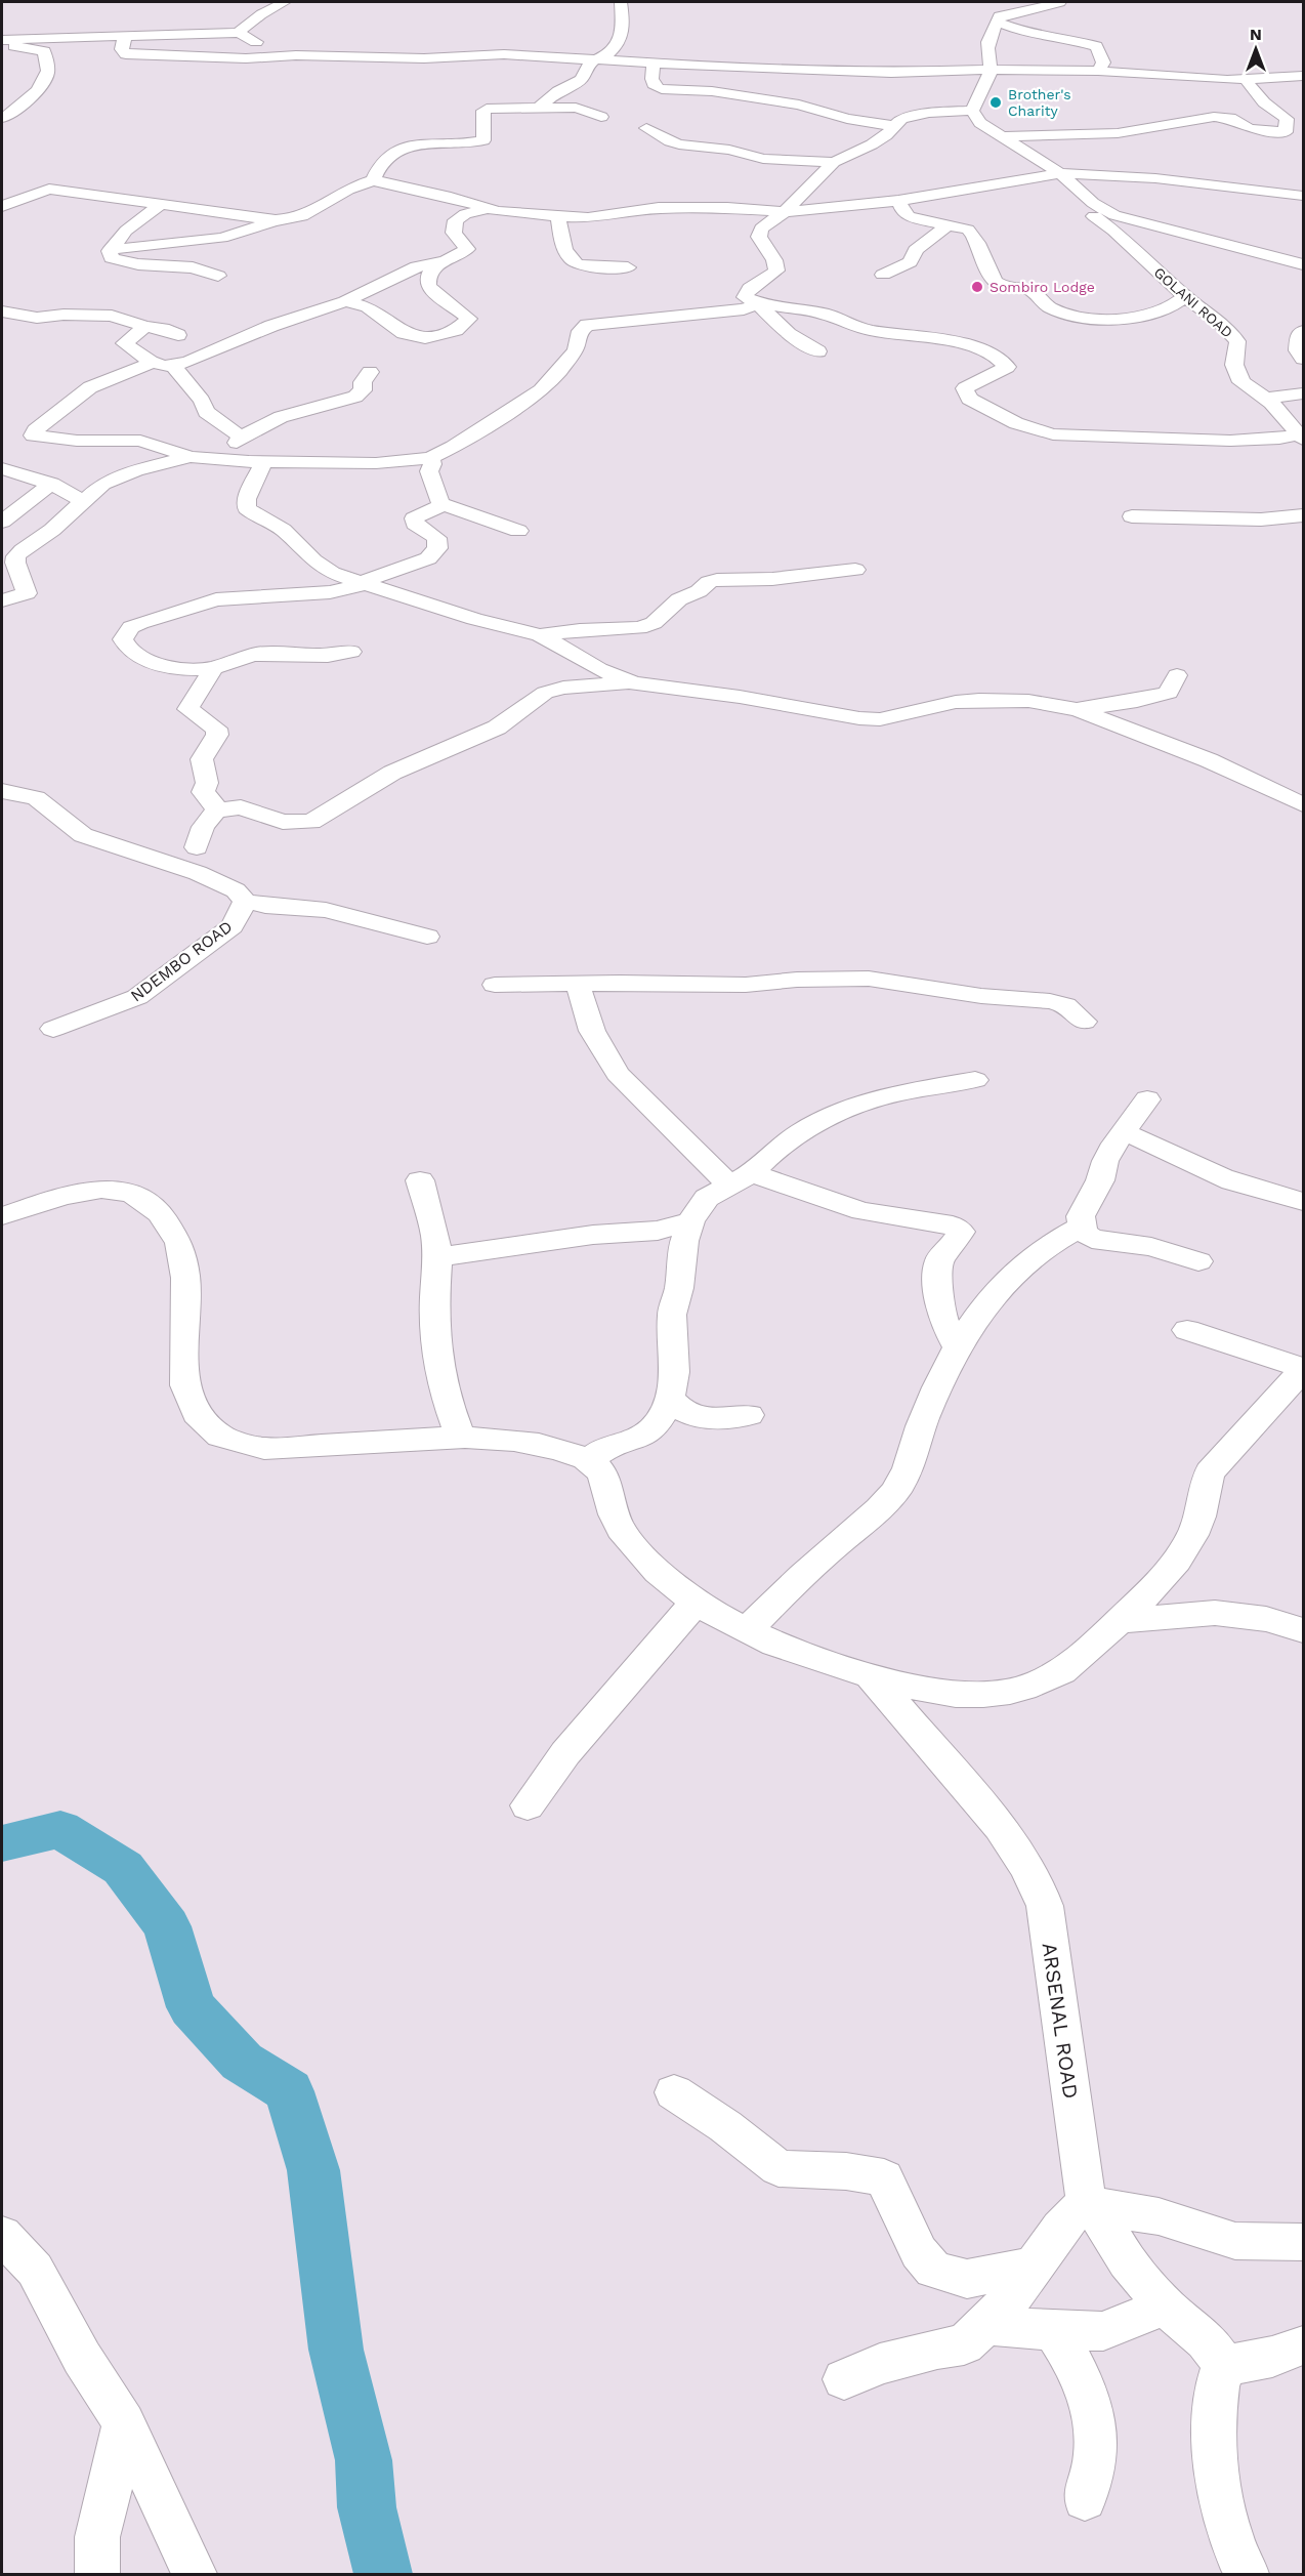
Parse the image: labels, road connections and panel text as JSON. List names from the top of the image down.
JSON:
{
  "streets": {
    "street": ["GOLANI ROAD", "NDEMBO ROAD", "ARSENAL ROAD"]
  },
  "places": ["Brother's Charity", "Sombiro Lodge"],
  "north": "top"
}
